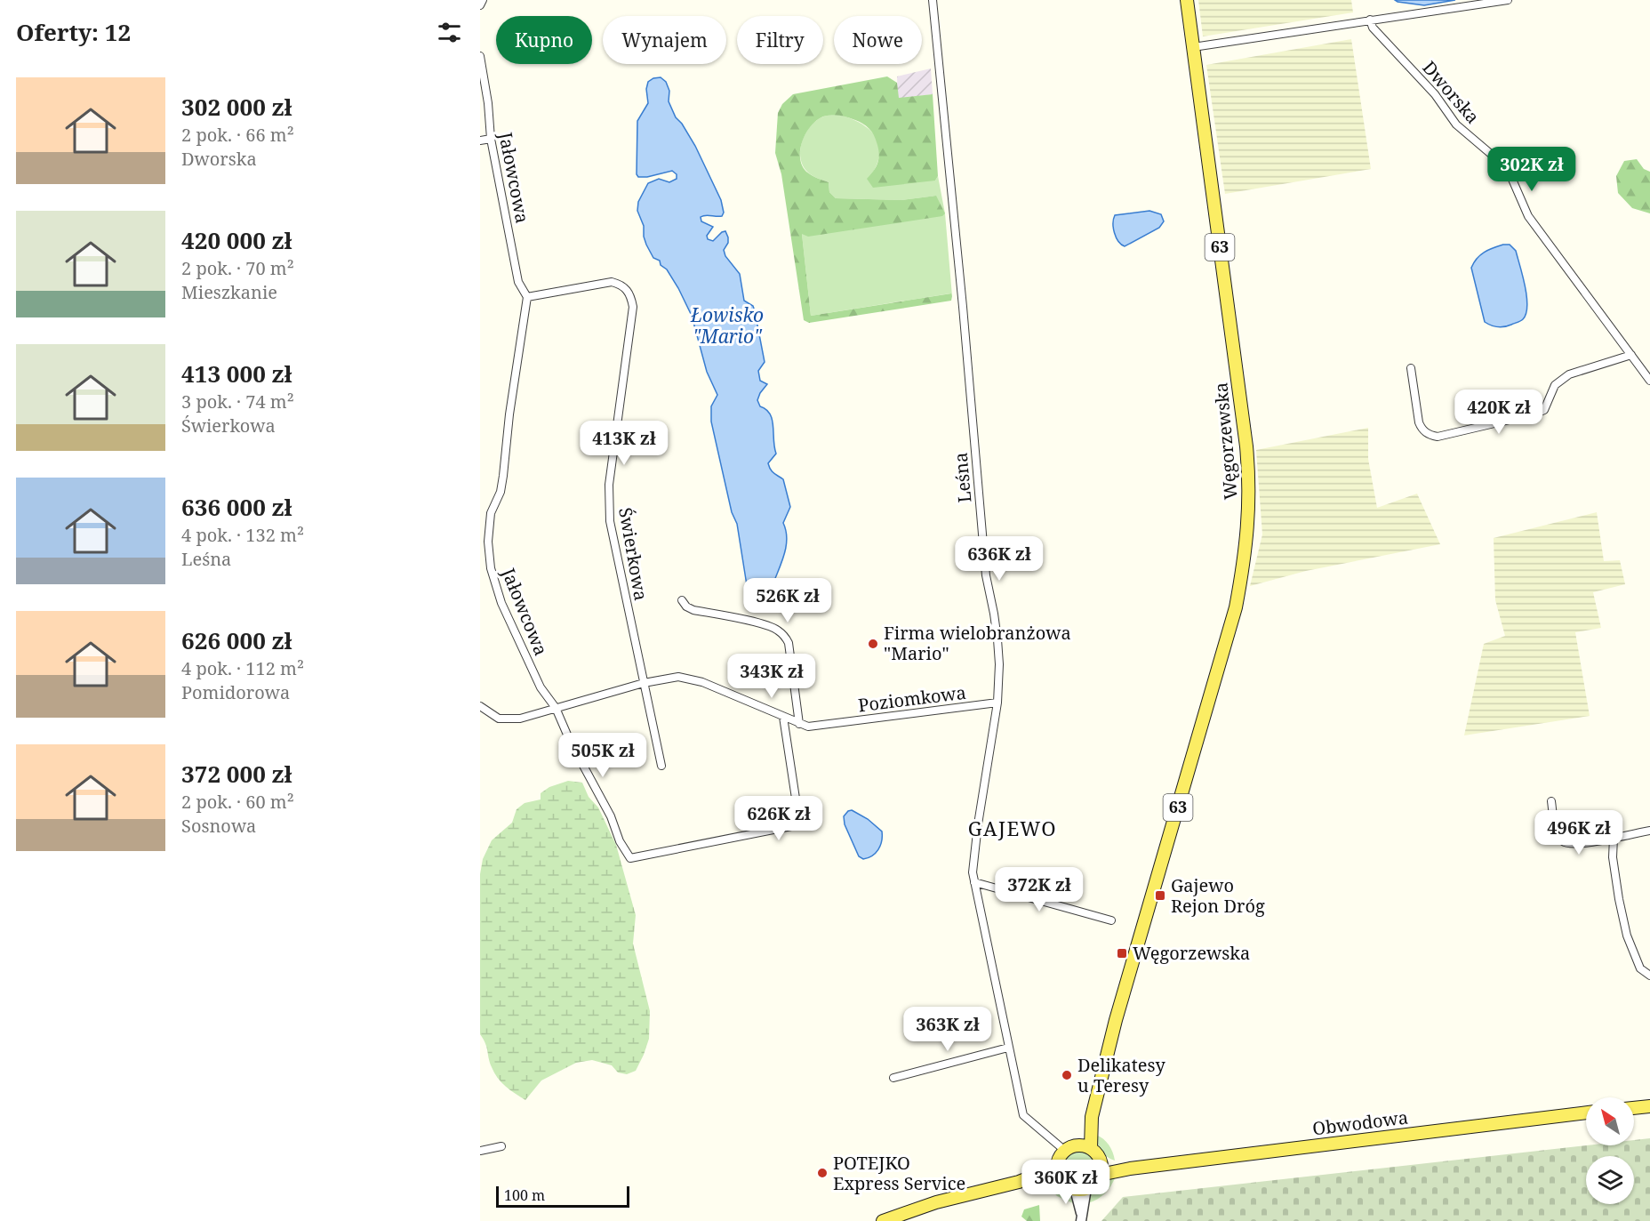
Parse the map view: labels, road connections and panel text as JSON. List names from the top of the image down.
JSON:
{
  "streets": {
    "main road": ["63", "Węgorzewska", "Obwodowa"],
    "street": [
      "Dworska",
      "Jałowcowa",
      "Leśna",
      "Świerkowa",
      "Poziomkowa"
    ]
  },
  "crossings": [
    ["Jałowcowa", "Świerkowa"],
    ["Jałowcowa", "Poziomkowa"],
    ["Węgorzewska", "Leśna"],
    ["Węgorzewska", "Obwodowa"],
    ["Leśna", "Poziomkowa"],
    ["Leśna", "Obwodowa"],
    ["Świerkowa", "Poziomkowa"]
  ],
  "districts": ["GAJEWO"],
  "water": ["Łowisko \"Mario\""],
  "places": {
    "other": ["Firma wielobranżowa \"Mario\"", "Delikatesy u Teresy", "POTEJKO Express Service"],
    "transit": ["Gajewo Rejon Dróg", "Węgorzewska"]
  },
  "scale_bar": "100 m",
  "north": "top left",
  "page": {
    "heading": "Oferty: 12",
    "chip": [
      "Kupno",
      "Wynajem",
      "Filtry",
      "Nowe"
    ],
    "list": [
      {
        "name": "302 000 zł",
        "note": "2 pok. · 66 m² · Dworska"
      },
      {
        "name": "420 000 zł",
        "note": "2 pok. · 70 m² · Mieszkanie"
      },
      {
        "name": "413 000 zł",
        "note": "3 pok. · 74 m² · Świerkowa"
      },
      {
        "name": "636 000 zł",
        "note": "4 pok. · 132 m² · Leśna"
      },
      {
        "name": "626 000 zł",
        "note": "4 pok. · 112 m² · Pomidorowa"
      },
      {
        "name": "372 000 zł",
        "note": "2 pok. · 60 m² · Sosnowa"
      }
    ],
    "price": [
      "302K zł",
      "420K zł",
      "413K zł",
      "636K zł",
      "526K zł",
      "343K zł",
      "505K zł",
      "626K zł",
      "496K zł",
      "372K zł",
      "363K zł",
      "360K zł"
    ],
    "scale": "100 m"
  }
}
